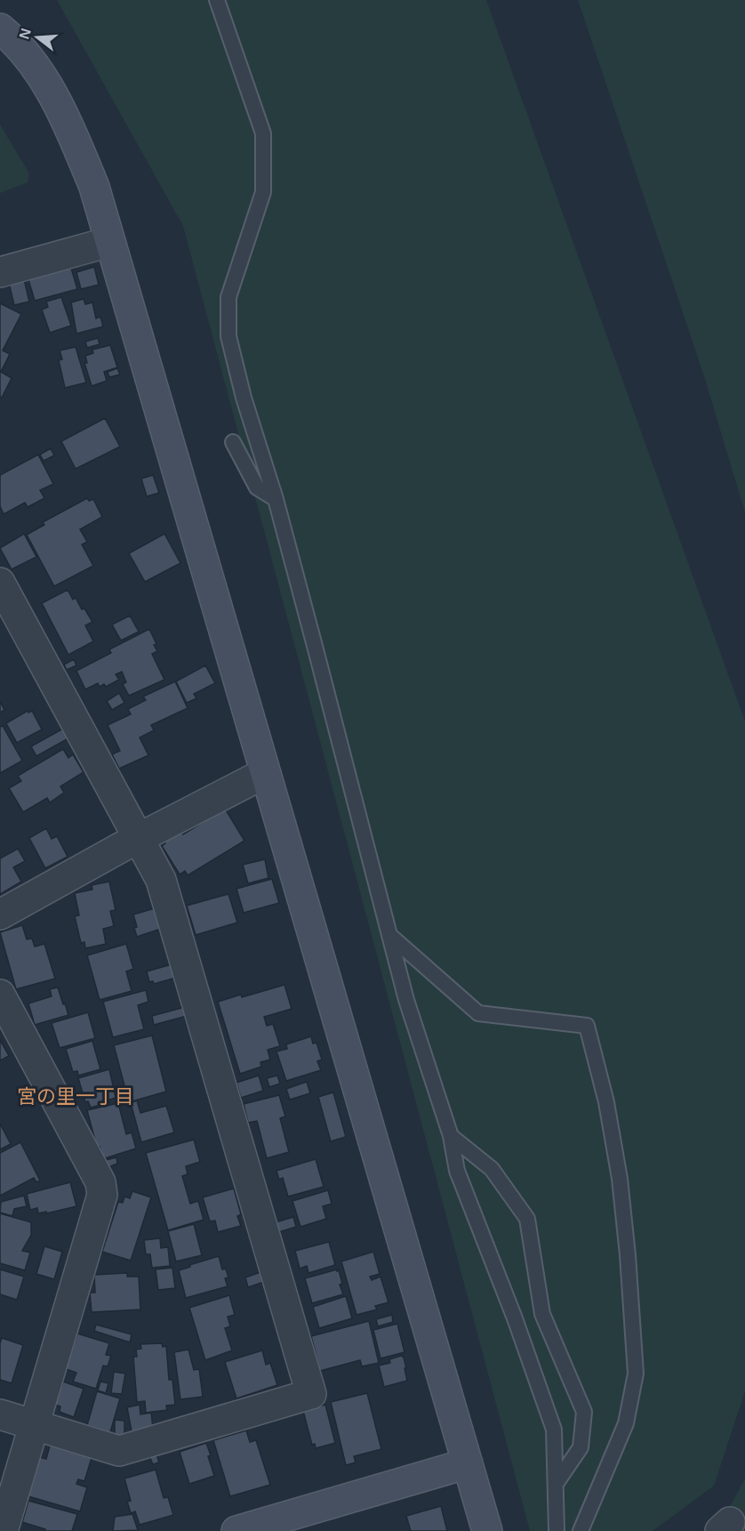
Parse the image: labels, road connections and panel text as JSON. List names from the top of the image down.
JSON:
{
  "districts": ["宮の里一丁目"],
  "north": "left"
}
